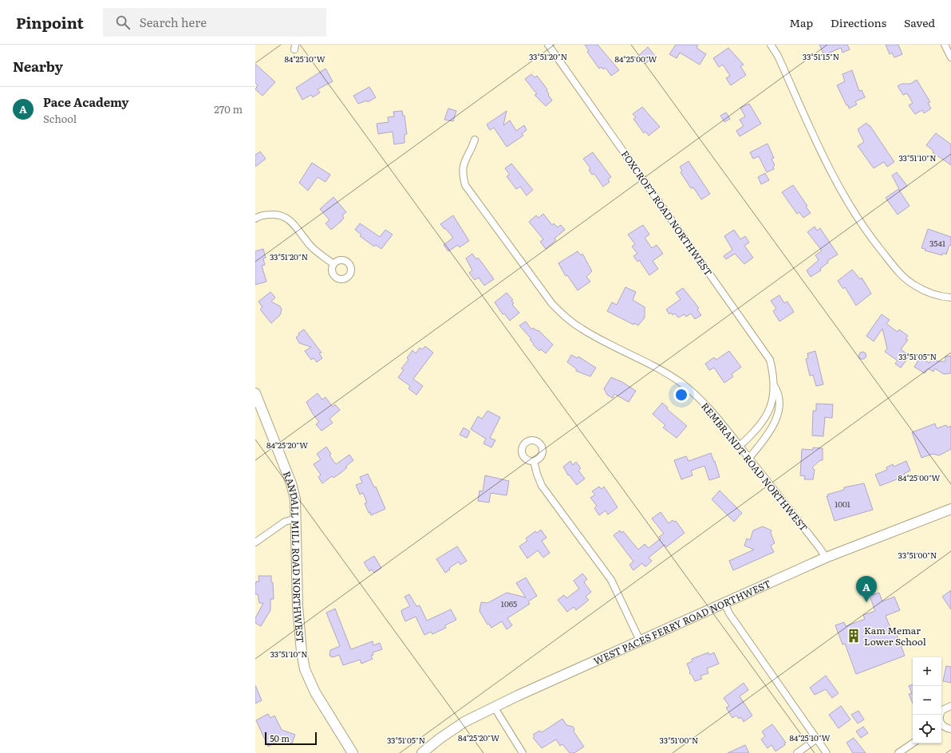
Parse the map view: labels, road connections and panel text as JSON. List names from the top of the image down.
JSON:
{
  "streets": {
    "main road": ["RANDALL MILL ROAD NORTHWEST", "WEST PACES FERRY ROAD NORTHWEST"],
    "street": ["FOXCROFT ROAD NORTHWEST", "REMBRANDT ROAD NORTHWEST"]
  },
  "crossings": [
    ["FOXCROFT ROAD NORTHWEST", "REMBRANDT ROAD NORTHWEST"],
    ["REMBRANDT ROAD NORTHWEST", "WEST PACES FERRY ROAD NORTHWEST"]
  ],
  "places": {
    "building": ["Kam Memar Lower School"]
  },
  "house_numbers": ["3541", "1001", "1065"],
  "scale_bar": "50 m",
  "page": {
    "header": "Pinpoint",
    "search": "Search here",
    "nav": ["Map", "Directions", "Saved"],
    "heading": "Nearby",
    "list": [
      {
        "mark": "A",
        "name": "Pace Academy",
        "note": "School",
        "value": "270 m"
      }
    ],
    "pins": "A",
    "map_buttons": ["+", "−"],
    "scale": "50 m"
  },
  "coordinates": [
    "33°51'20\"N",
    "33°51'15\"N",
    "84°25'10\"W",
    "84°25'00\"W",
    "33°51'10\"N",
    "33°51'05\"N",
    "84°25'20\"W",
    "33°51'00\"N"
  ]
}
